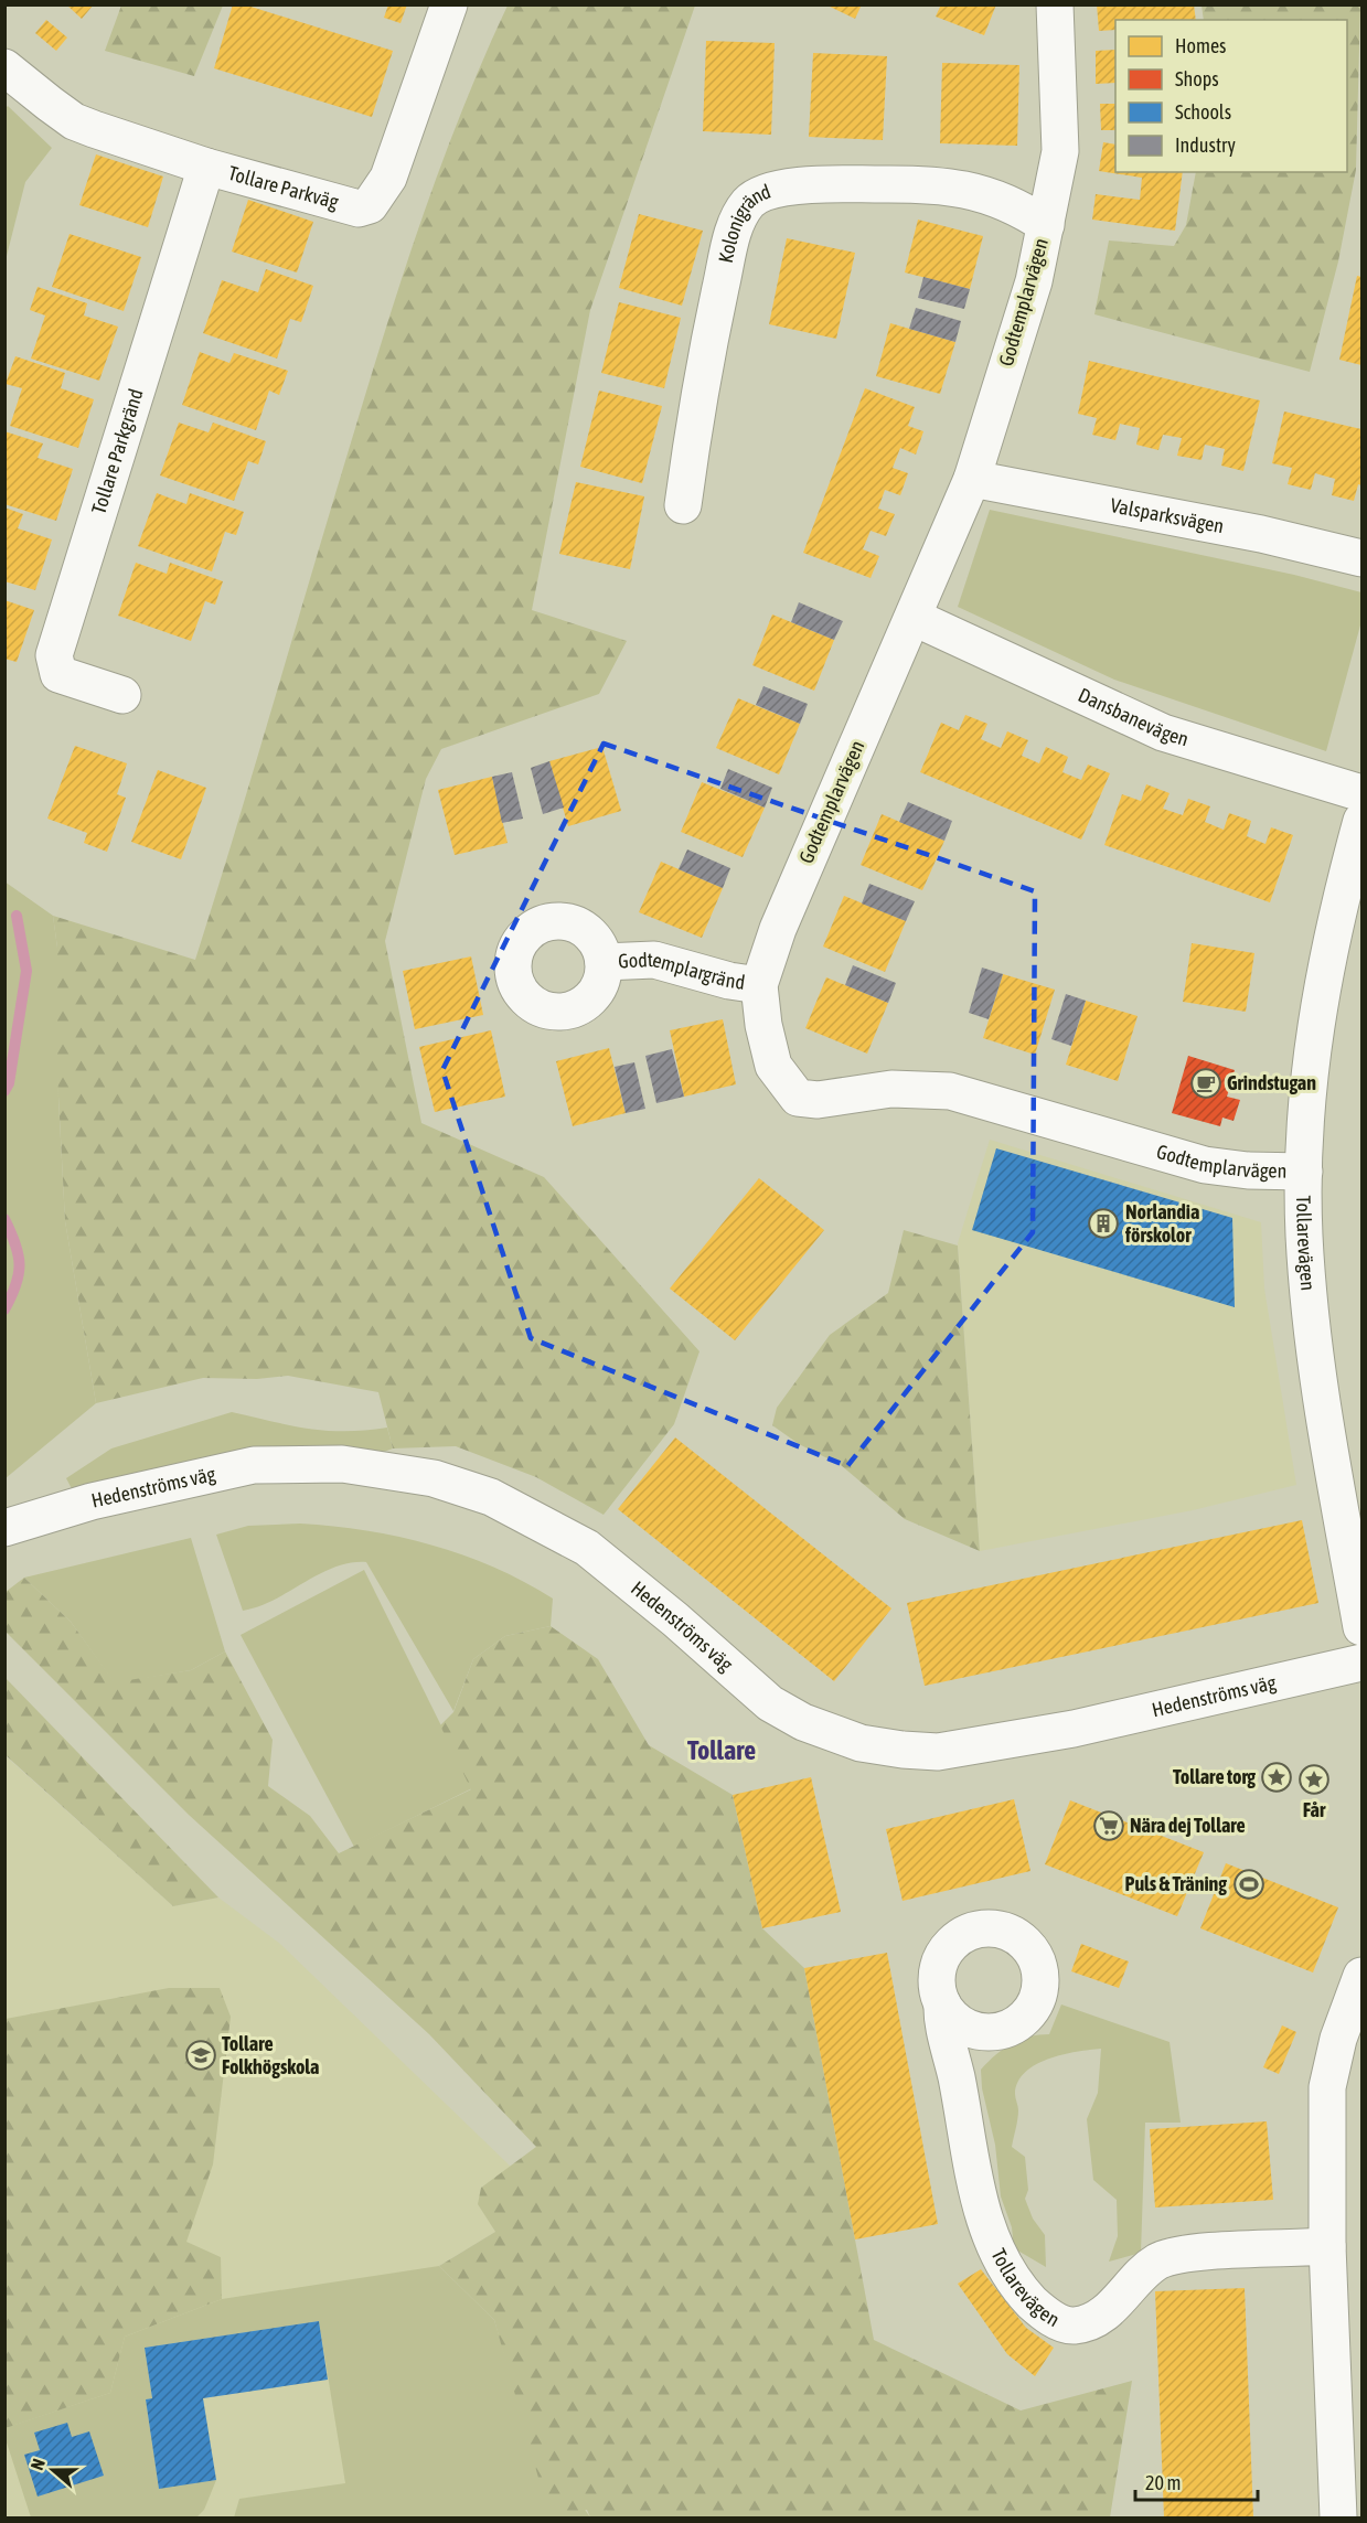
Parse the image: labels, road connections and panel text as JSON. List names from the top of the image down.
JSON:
{
  "streets": {
    "street": [
      "Tollare Parkväg",
      "Kolonigränd",
      "Godtemplarvägen",
      "Tollare Parkgränd",
      "Valsparksvägen",
      "Dansbanevägen",
      "Godtemplargränd",
      "Tollarevägen",
      "Hedenströms väg"
    ]
  },
  "crossings": [
    ["Tollare Parkväg", "Tollare Parkgränd"],
    ["Kolonigränd", "Godtemplarvägen"],
    ["Godtemplarvägen", "Valsparksvägen"],
    ["Godtemplarvägen", "Dansbanevägen"],
    ["Godtemplarvägen", "Godtemplargränd"],
    ["Godtemplarvägen", "Tollarevägen"]
  ],
  "districts": ["Tollare"],
  "places": {
    "cafe": ["Grindstugan"],
    "building": ["Norlandia förskolor"],
    "place": ["Tollare torg", "Får"],
    "supermarket": ["Nära dej Tollare"],
    "sports": ["Puls & Träning"],
    "school or university": ["Tollare Folkhögskola"]
  },
  "legend": [
    "Homes",
    "Shops",
    "Schools",
    "Industry"
  ],
  "scale_bar": "20 m",
  "north": "left"
}
